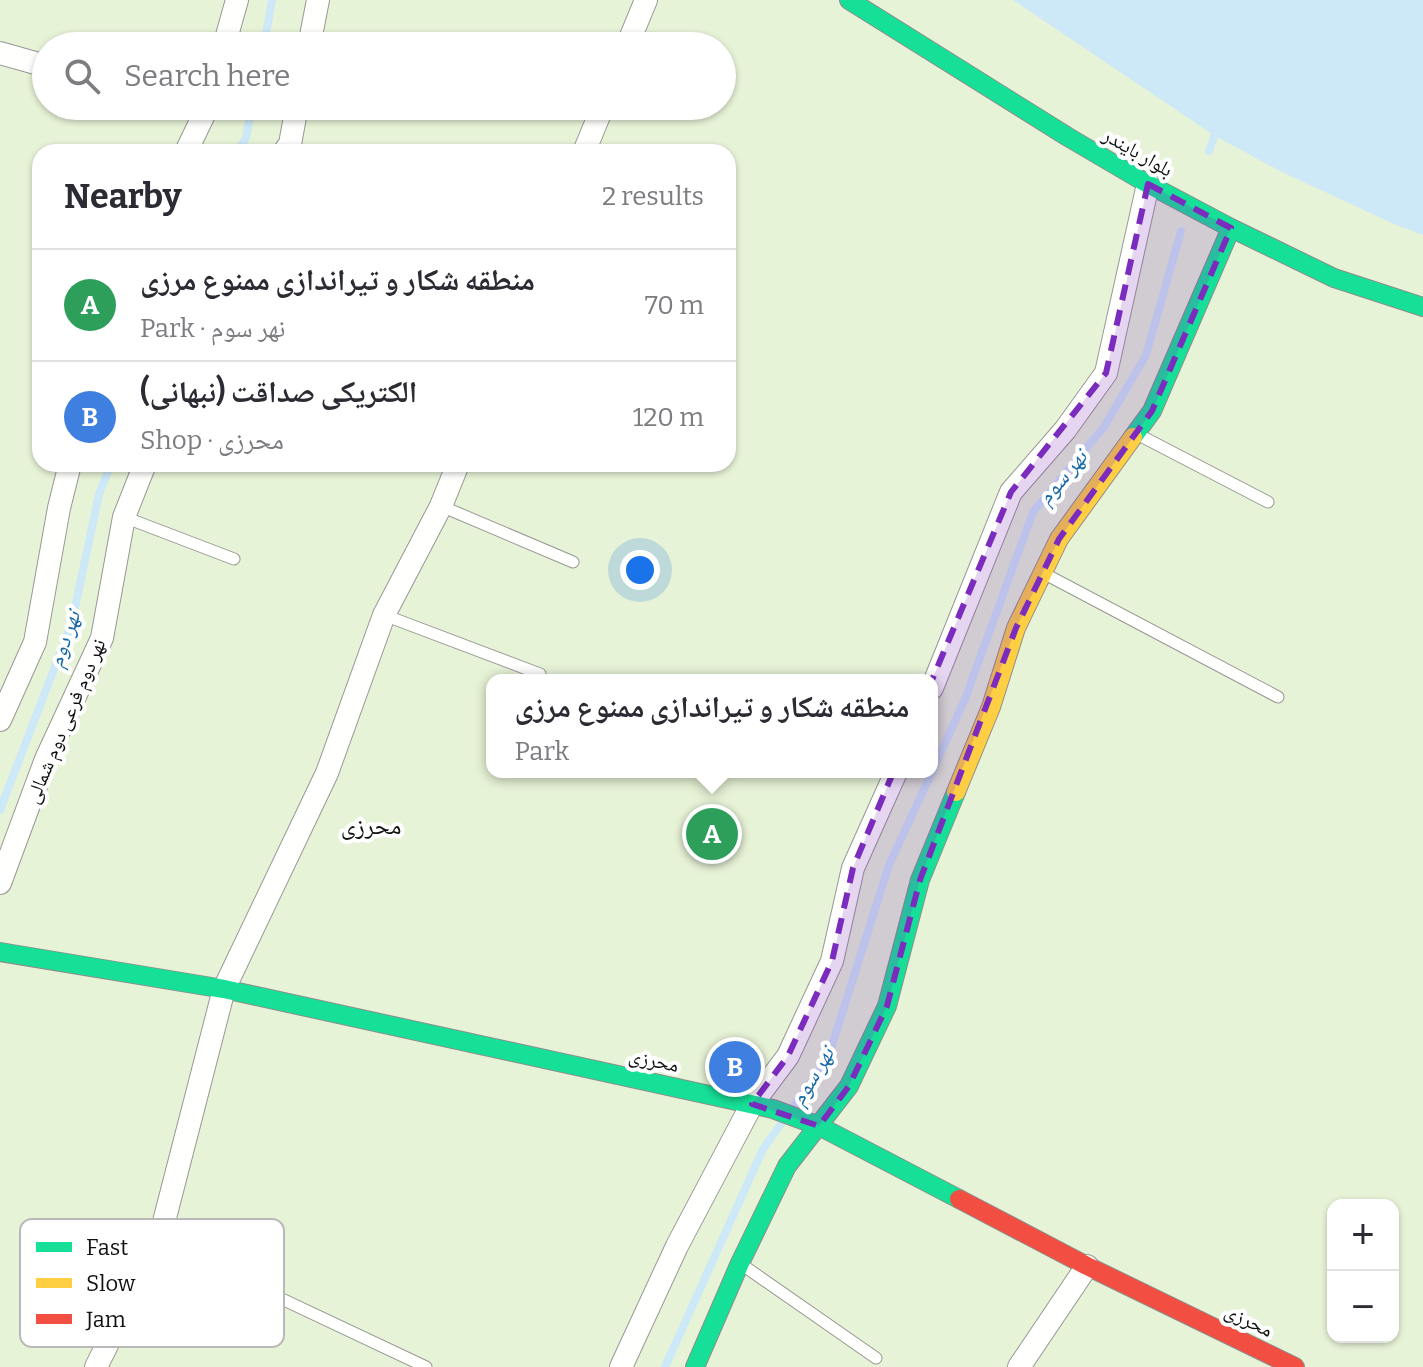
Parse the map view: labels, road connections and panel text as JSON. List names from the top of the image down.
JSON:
{
  "streets": {
    "street": ["بلوار بایندر", "نهر دوم فرعی دوم شمالی", "محرزی"]
  },
  "districts": ["محرزی"],
  "water": ["نهر سوم", "نهر دوم"],
  "legend": ["Fast", "Slow", "Jam"],
  "page": {
    "search": "Search here",
    "heading": ["Nearby", "2 results"],
    "list": [
      {
        "mark": "A",
        "name": "منطقه شکار و تیراندازی ممنوع مرزی",
        "note": "Park · نهر سوم",
        "value": "70 m"
      },
      {
        "mark": "B",
        "name": "الکتریکی صداقت (نبهانی)",
        "note": "Shop · محرزی",
        "value": "120 m"
      }
    ],
    "popup": ["منطقه شکار و تیراندازی ممنوع مرزی", "Park"],
    "pins": ["A", "B"],
    "map_buttons": ["+", "−"]
  }
}
